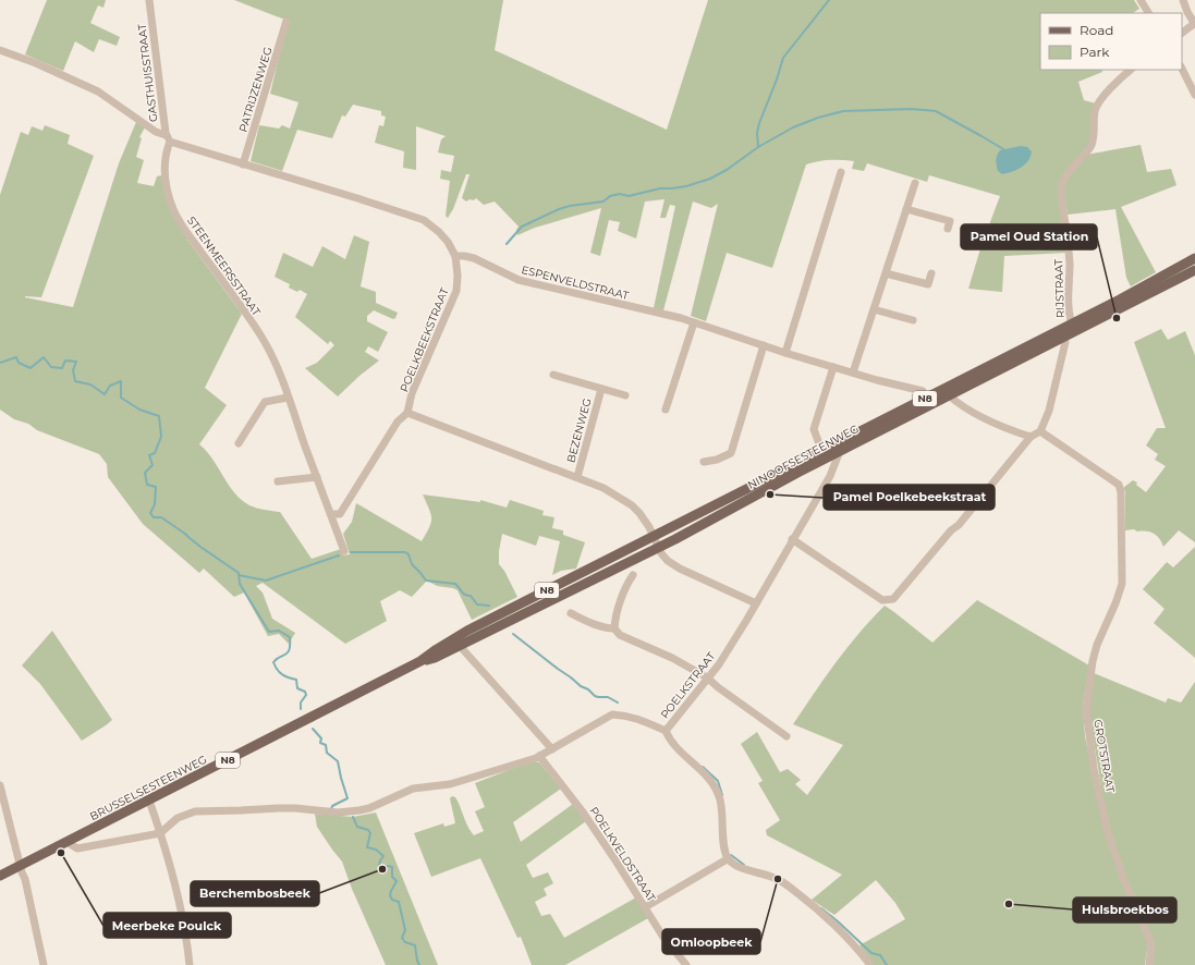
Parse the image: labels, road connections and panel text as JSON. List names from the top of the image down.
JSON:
{
  "streets": {
    "main road": ["N8", "NINOOFSESTEENWEG", "BRUSSELSESTEENWEG"],
    "street": [
      "GASTHUISSTRAAT",
      "PATRIJZENWEG",
      "STEENMEERSSTRAAT",
      "ESPENVELDSTRAAT",
      "RIJSTRAAT",
      "POELKBEEKSTRAAT",
      "BEZENWEG",
      "POELKSTRAAT",
      "GROTSTRAAT",
      "POELKVELDSTRAAT"
    ]
  },
  "crossings": [
    ["GASTHUISSTRAAT", "STEENMEERSSTRAAT"],
    ["GASTHUISSTRAAT", "POELKBEEKSTRAAT"],
    ["PATRIJZENWEG", "POELKBEEKSTRAAT"],
    ["STEENMEERSSTRAAT", "POELKBEEKSTRAAT"],
    ["ESPENVELDSTRAAT", "POELKBEEKSTRAAT"],
    ["RIJSTRAAT", "NINOOFSESTEENWEG"],
    ["NINOOFSESTEENWEG", "POELKSTRAAT"],
    ["NINOOFSESTEENWEG", "BRUSSELSESTEENWEG"],
    ["POELKSTRAAT", "POELKVELDSTRAAT"]
  ],
  "places": [
    "Pamel Oud Station",
    "Pamel Poelkebeekstraat",
    "Meerbeke Poulck",
    "Berchembosbeek",
    "Omloopbeek",
    "Hulsbroekbos"
  ],
  "legend": ["Road", "Park"]
}
